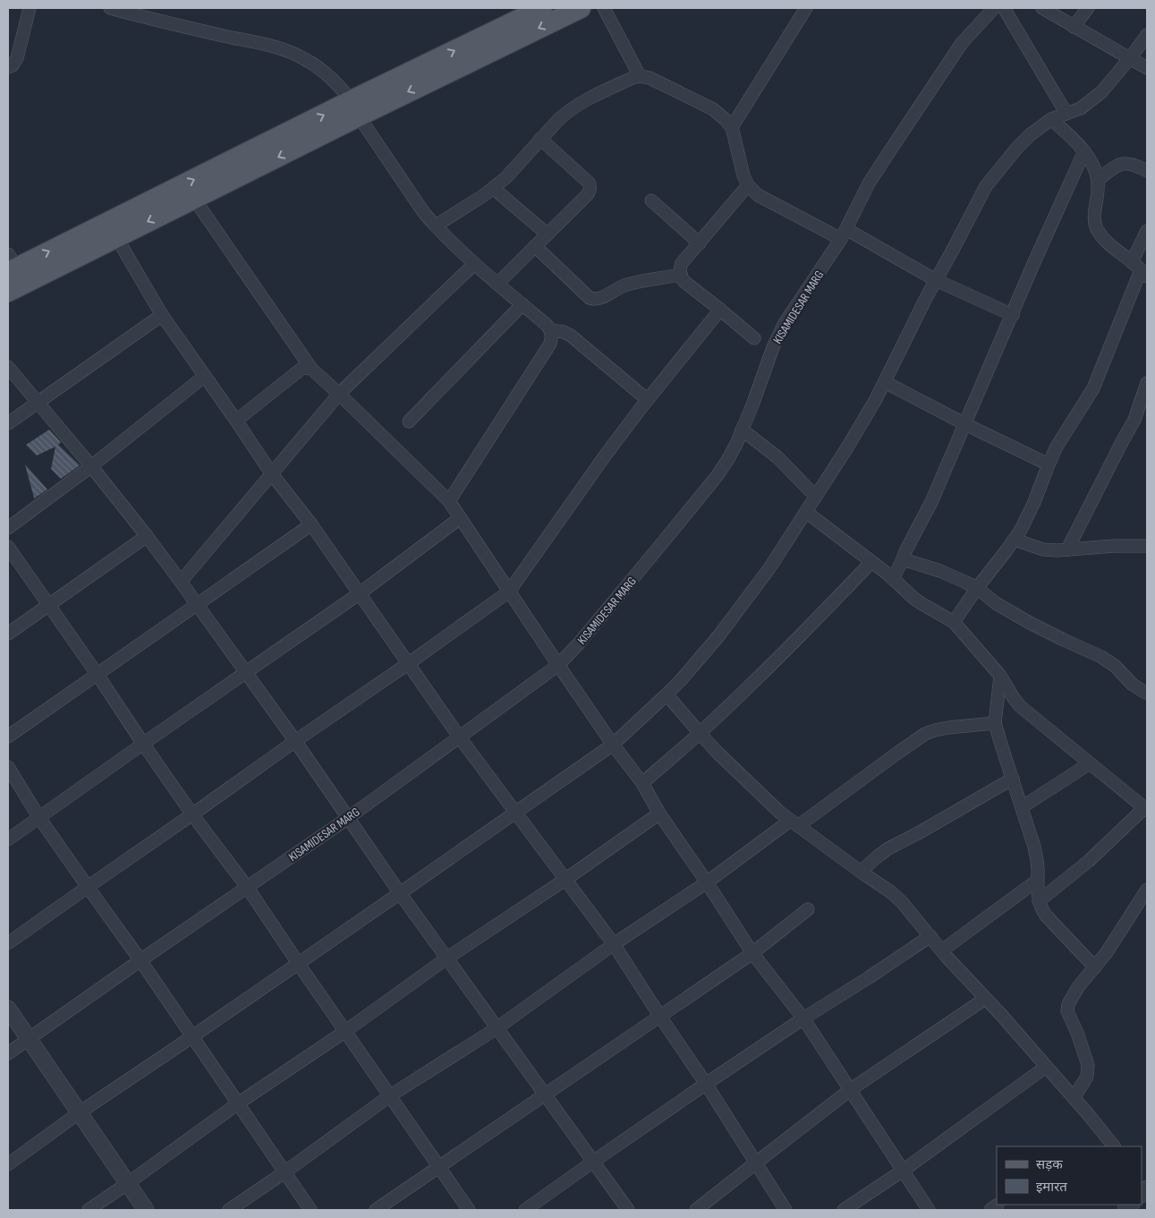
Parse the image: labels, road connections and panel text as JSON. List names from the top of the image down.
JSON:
{
  "streets": {
    "street": ["KISAMIDESAR MARG"]
  },
  "legend": ["सड़क", "इमारत"]
}
